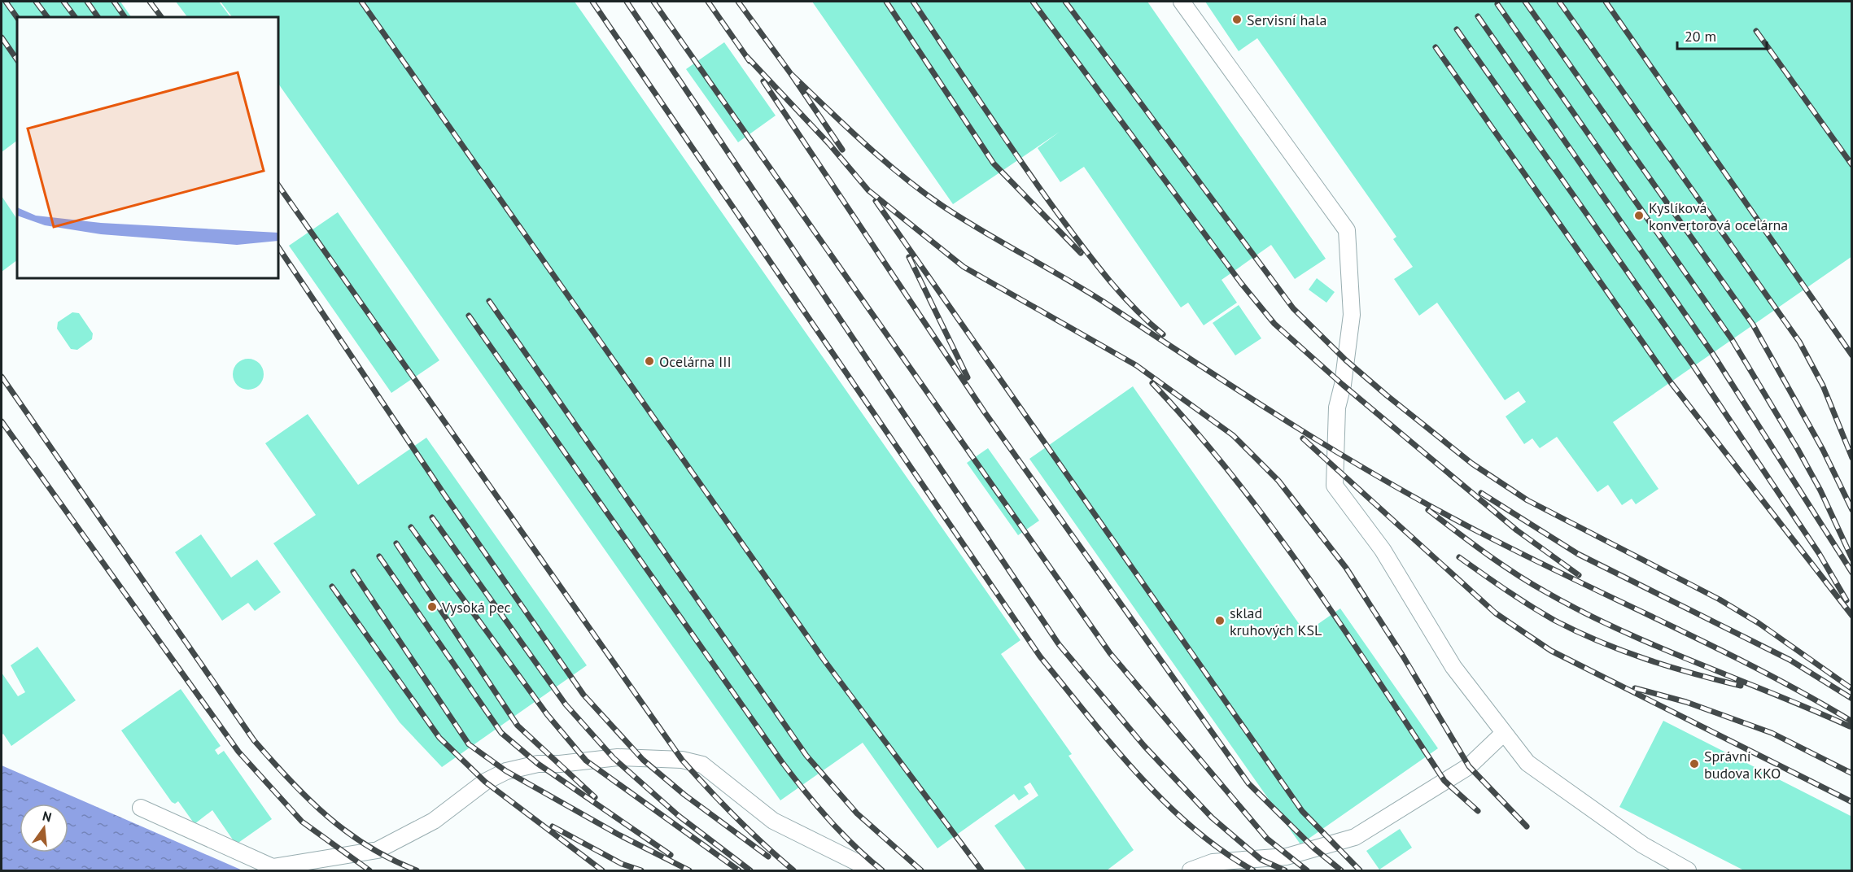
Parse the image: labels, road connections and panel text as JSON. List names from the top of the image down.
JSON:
{
  "places": [
    "Servisní hala",
    "Kyslíková konvertorová ocelárna",
    "Ocelárna III",
    "Vysoká pec",
    "sklad kruhových KSL",
    "Správní budova KKO"
  ],
  "scale_bar": "20 m",
  "north": "top"
}
